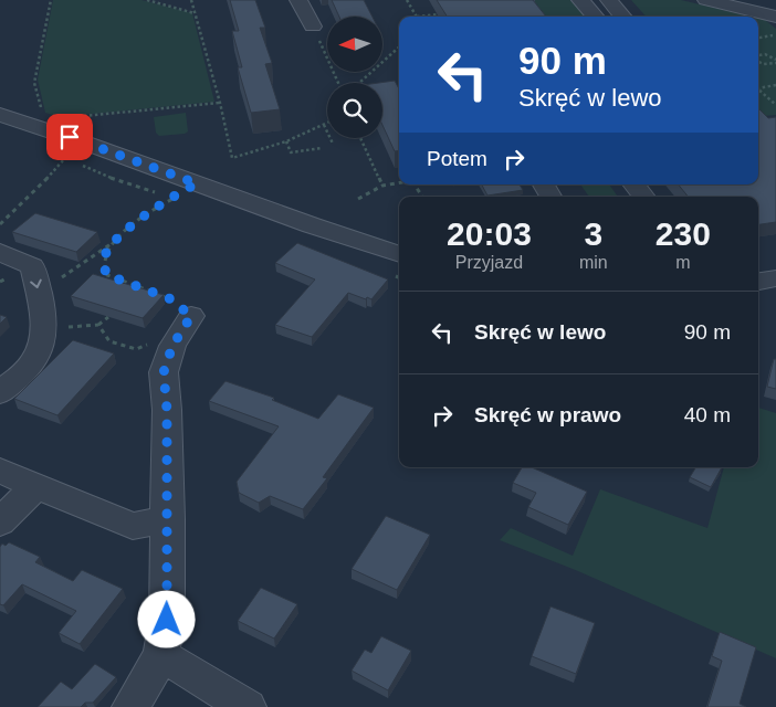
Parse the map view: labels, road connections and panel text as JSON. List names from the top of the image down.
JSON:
{
  "north": "left",
  "page": {
    "turn": ["90 m", "Skręć w lewo"],
    "then": "Potem",
    "eta": [
      "20:03",
      "Przyjazd",
      "3",
      "min",
      "230",
      "m"
    ],
    "list": [
      {
        "name": "Skręć w lewo",
        "value": "90 m"
      },
      {
        "name": "Skręć w prawo",
        "value": "40 m"
      }
    ]
  }
}
